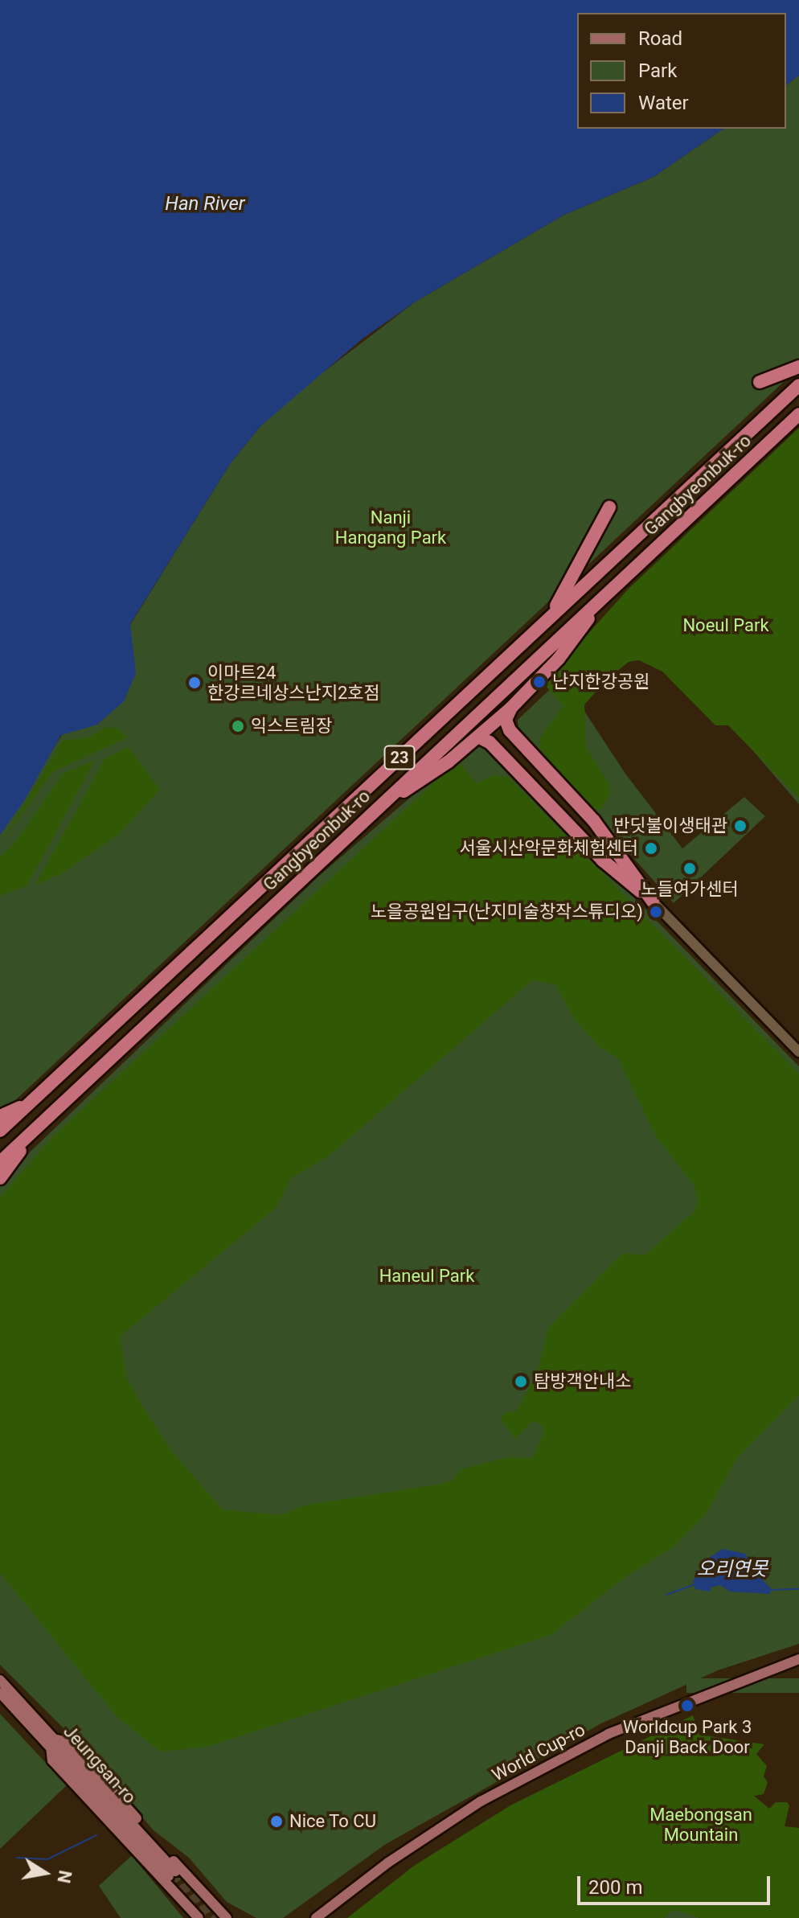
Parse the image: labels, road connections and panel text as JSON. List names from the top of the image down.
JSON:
{
  "streets": {
    "highway": ["Gangbyeonbuk-ro", "23"],
    "main road": ["World Cup-ro", "Jeungsan-ro"]
  },
  "water": ["Han River", "오리연못"],
  "parks": [
    "Nanji Hangang Park",
    "Noeul Park",
    "Haneul Park",
    "Maebongsan Mountain"
  ],
  "places": [
    "난지한강공원",
    "이마트24 한강르네상스난지2호점",
    "익스트림장",
    "반딧불이생태관",
    "서울시산악문화체험센터",
    "노들여가센터",
    "노을공원입구(난지미술창작스튜디오)",
    "탐방객안내소",
    "Worldcup Park 3 Danji Back Door",
    "Nice To CU"
  ],
  "legend": ["Road", "Park", "Water"],
  "scale_bar": "200 m",
  "north": "right"
}
